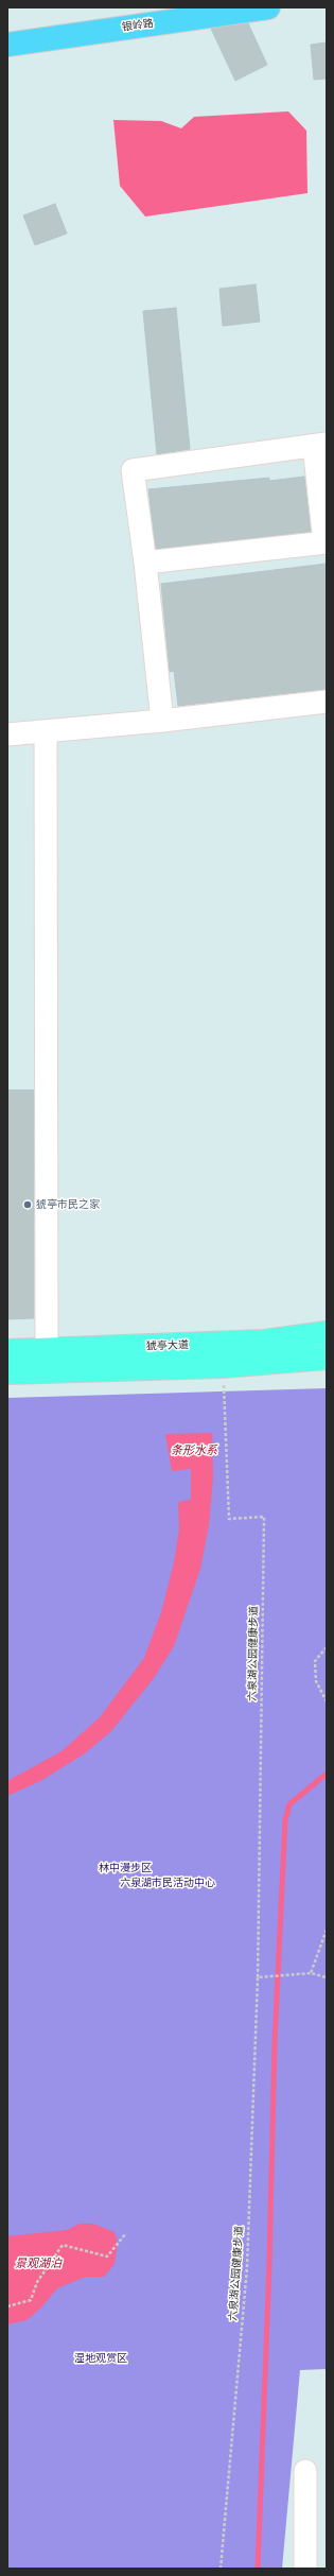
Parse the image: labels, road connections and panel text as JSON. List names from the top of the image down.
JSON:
{
  "streets": {
    "highway": ["猇亭大道"],
    "main road": ["银岭路"],
    "path": ["六泉湖公园健康步道"]
  },
  "crossings": [
    ["猇亭大道", "六泉湖公园健康步道"]
  ],
  "water": ["条形水系", "景观湖泊"],
  "parks": ["林中漫步区", "六泉湖市民活动中心", "湿地观赏区"],
  "places": ["猇亭市民之家"]
}
